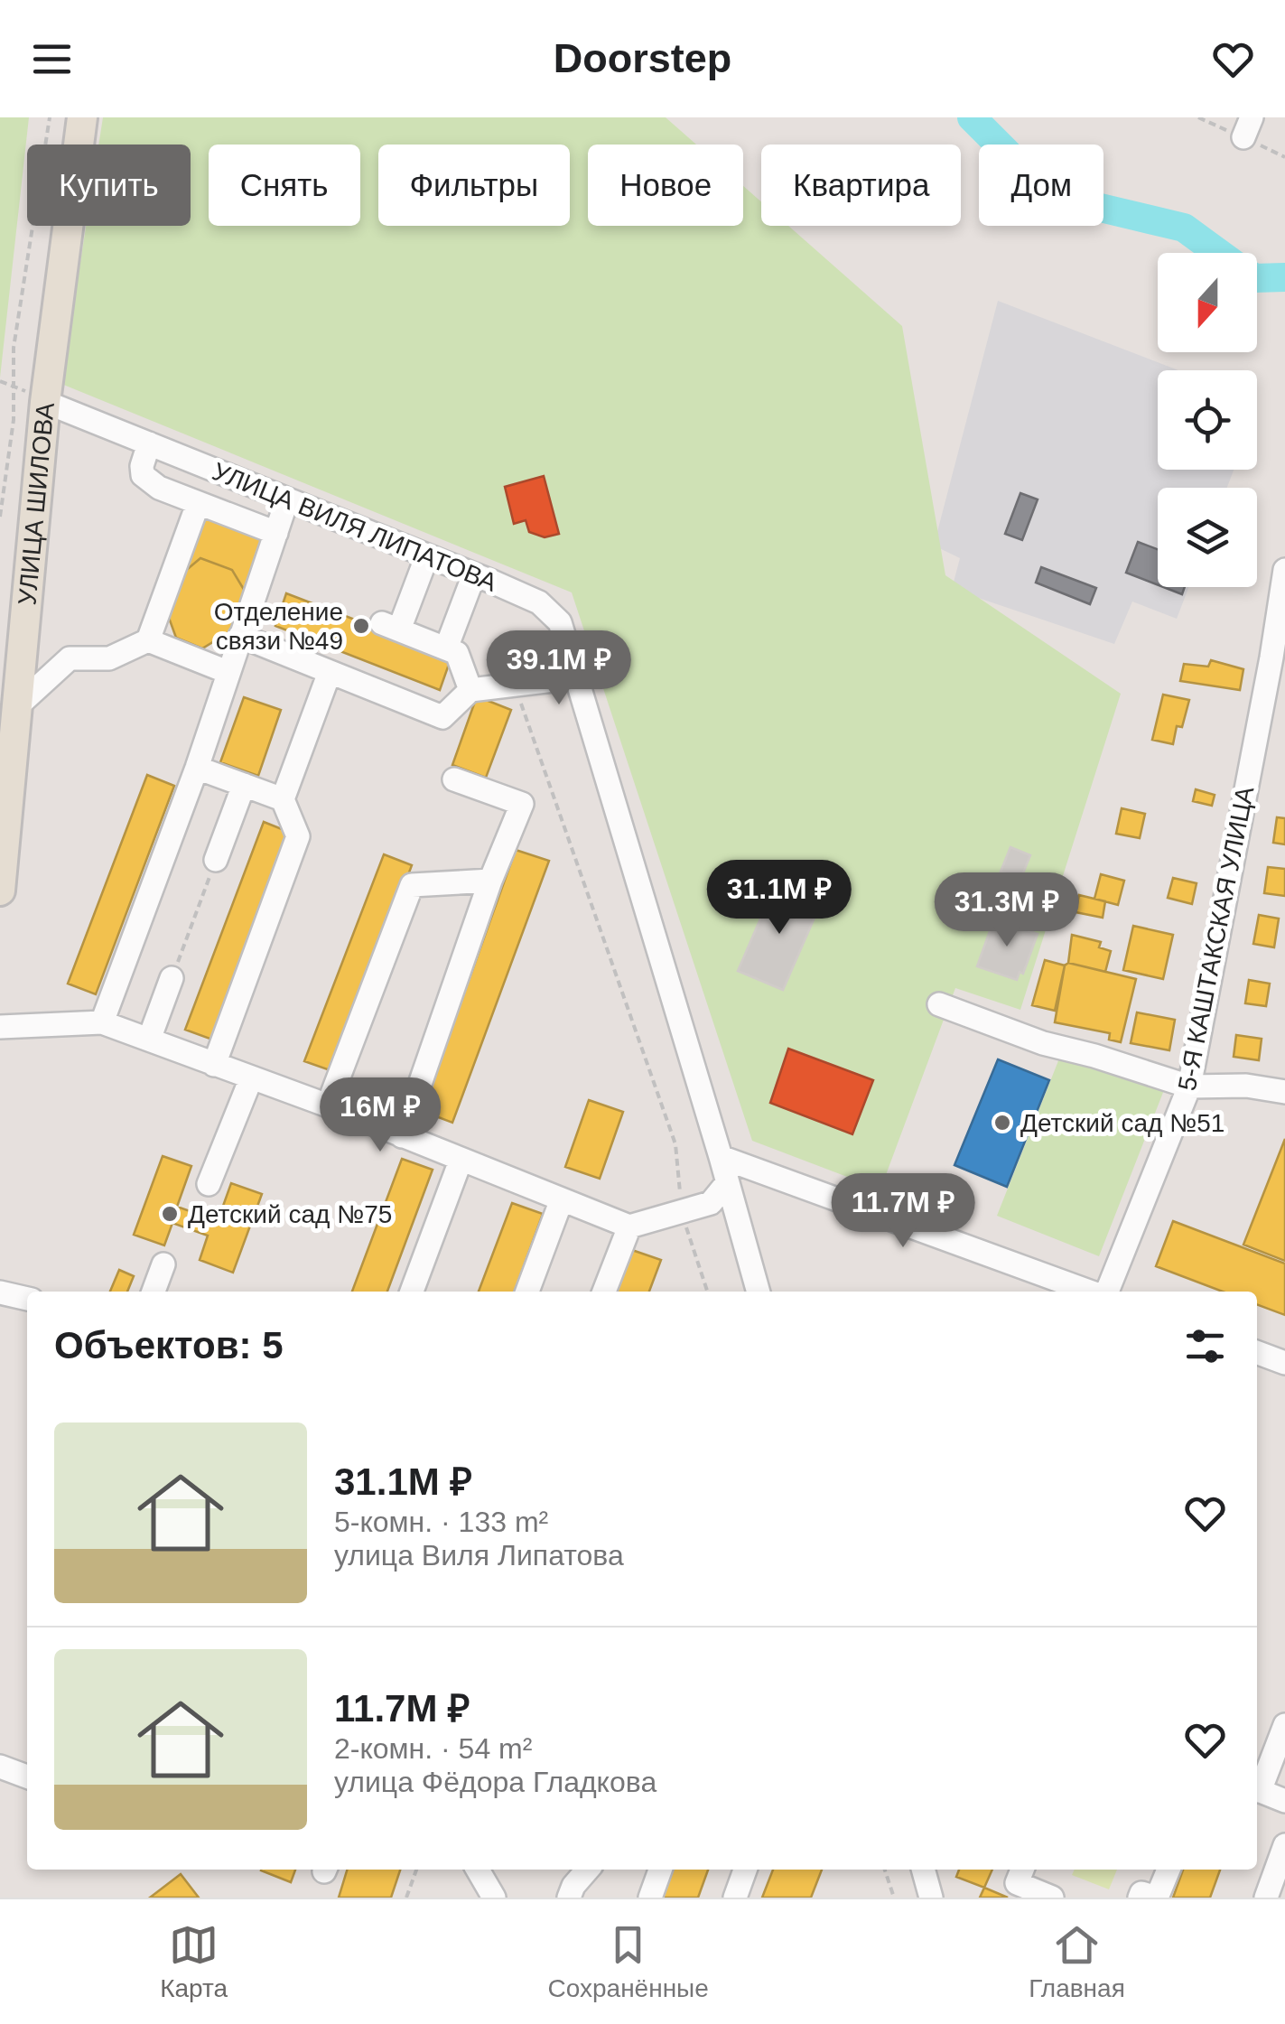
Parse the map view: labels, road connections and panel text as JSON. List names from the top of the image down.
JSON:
{
  "streets": {
    "main road": ["УЛИЦА ШИЛОВА"],
    "street": ["УЛИЦА ВИЛЯ ЛИПАТОВА", "5-Я КАШТАКСКАЯ УЛИЦА"]
  },
  "crossings": [
    ["УЛИЦА ШИЛОВА", "УЛИЦА ВИЛЯ ЛИПАТОВА"]
  ],
  "places": ["Отделение связи №49", "Детский сад №51", "Детский сад №75"],
  "north": "bottom",
  "page": {
    "header": "Doorstep",
    "chip": [
      "Купить",
      "Снять",
      "Фильтры",
      "Новое",
      "Квартира",
      "Дом"
    ],
    "price": [
      "39.1M ₽",
      "31.1M ₽",
      "31.3M ₽",
      "16M ₽",
      "11.7M ₽"
    ],
    "heading": "Объектов: 5",
    "list": [
      {
        "name": "31.1M ₽",
        "note": "5-комн. · 133 m² · улица Виля Липатова"
      },
      {
        "name": "11.7M ₽",
        "note": "2-комн. · 54 m² · улица Фёдора Гладкова"
      }
    ],
    "tabs": ["Карта", "Сохранённые", "Главная"]
  }
}
